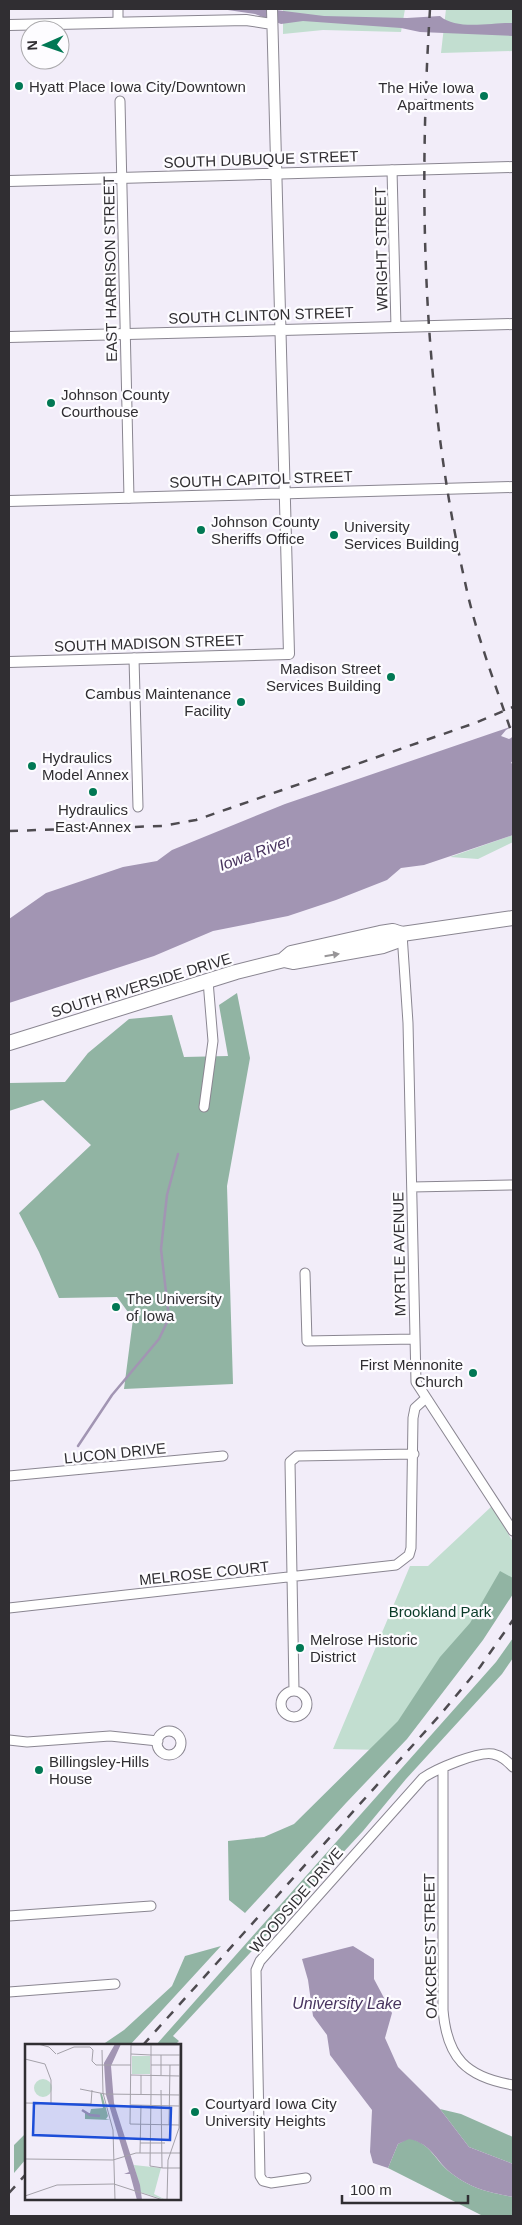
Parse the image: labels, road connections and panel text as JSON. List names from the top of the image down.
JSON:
{
  "streets": {
    "main road": ["SOUTH RIVERSIDE DRIVE"],
    "street": [
      "SOUTH DUBUQUE STREET",
      "WRIGHT STREET",
      "EAST HARRISON STREET",
      "SOUTH CLINTON STREET",
      "SOUTH CAPITOL STREET",
      "SOUTH MADISON STREET",
      "MYRTLE AVENUE",
      "LUCON DRIVE",
      "MELROSE COURT",
      "WOODSIDE DRIVE",
      "OAKCREST STREET"
    ]
  },
  "crossings": [
    ["SOUTH DUBUQUE STREET", "WRIGHT STREET"],
    ["SOUTH DUBUQUE STREET", "EAST HARRISON STREET"],
    ["WRIGHT STREET", "SOUTH CLINTON STREET"],
    ["EAST HARRISON STREET", "SOUTH CLINTON STREET"],
    ["EAST HARRISON STREET", "SOUTH CAPITOL STREET"],
    ["SOUTH CAPITOL STREET", "SOUTH MADISON STREET"],
    ["SOUTH RIVERSIDE DRIVE", "MYRTLE AVENUE"],
    ["WOODSIDE DRIVE", "OAKCREST STREET"]
  ],
  "water": ["Iowa River", "University Lake"],
  "parks": ["Brookland Park"],
  "places": [
    "Hyatt Place Iowa City/Downtown",
    "The Hive Iowa Apartments",
    "Johnson County Courthouse",
    "Johnson County Sheriffs Office",
    "University Services Building",
    "Madison Street Services Building",
    "Cambus Maintenance Facility",
    "Hydraulics Model Annex",
    "Hydraulics East Annex",
    "The University of Iowa",
    "First Mennonite Church",
    "Melrose Historic District",
    "Billingsley-Hills House",
    "Courtyard Iowa City University Heights"
  ],
  "scale_bar": "100 m",
  "north": "left"
}
